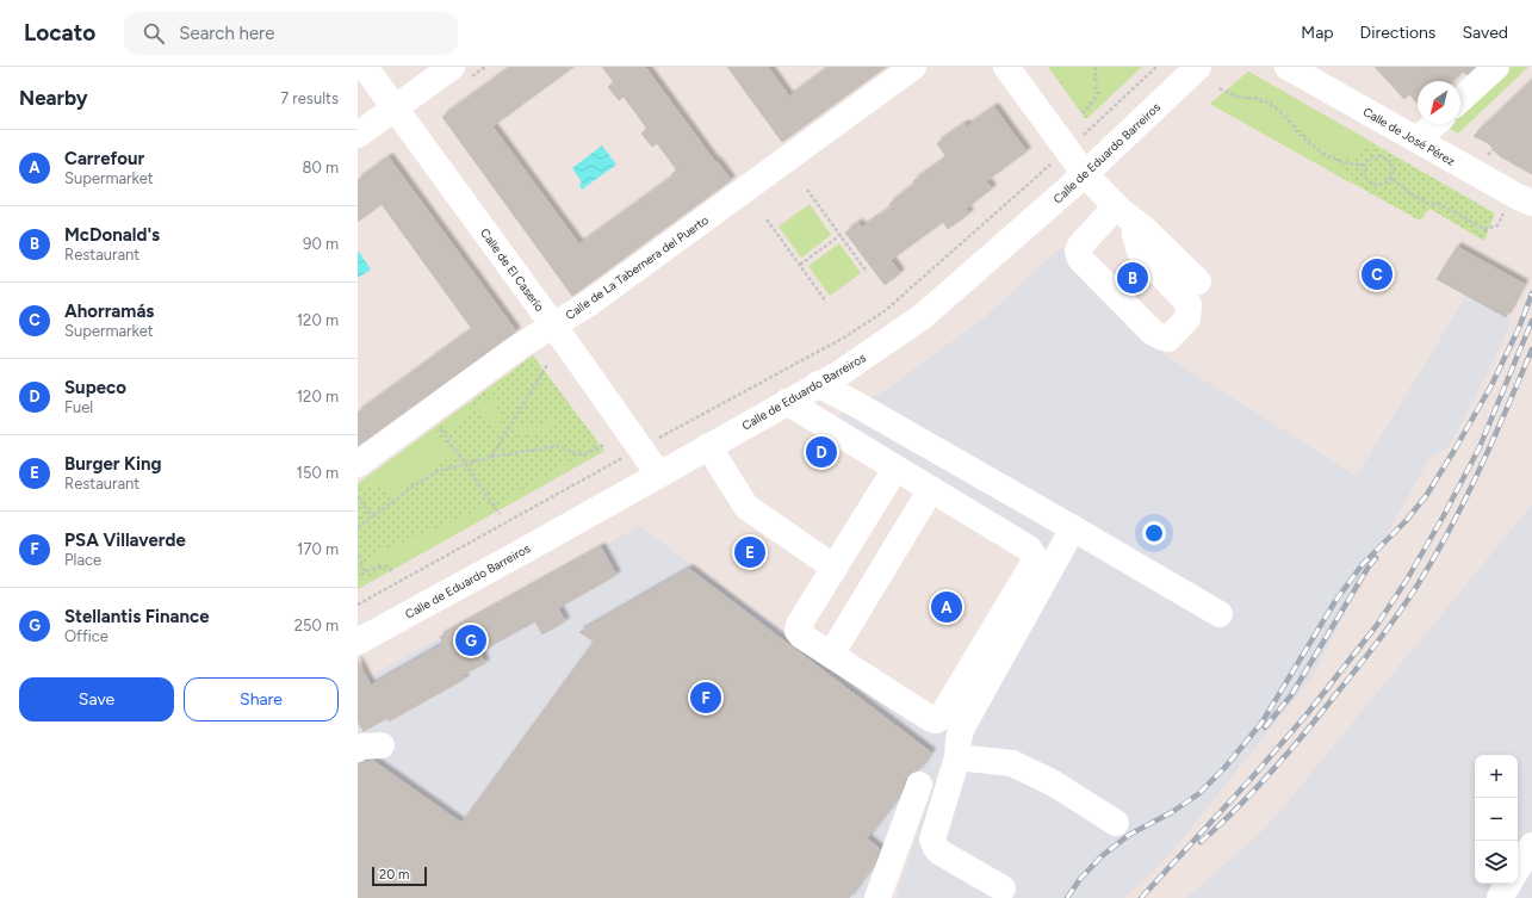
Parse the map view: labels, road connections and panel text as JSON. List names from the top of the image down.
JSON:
{
  "streets": {
    "street": [
      "Calle de José Pérez",
      "Calle de Eduardo Barreiros",
      "Calle de La Tabernera del Puerto",
      "Calle de El Caserío"
    ]
  },
  "crossings": [
    ["Calle de Eduardo Barreiros", "Calle de El Caserío"],
    ["Calle de La Tabernera del Puerto", "Calle de El Caserío"]
  ],
  "scale_bar": "20 m",
  "north": "bottom left",
  "page": {
    "header": "Locato",
    "search": "Search here",
    "nav": ["Map", "Directions", "Saved"],
    "heading": ["Nearby", "7 results"],
    "list": [
      {
        "mark": "A",
        "name": "Carrefour",
        "note": "Supermarket",
        "value": "80 m"
      },
      {
        "mark": "B",
        "name": "McDonald's",
        "note": "Restaurant",
        "value": "90 m"
      },
      {
        "mark": "C",
        "name": "Ahorramás",
        "note": "Supermarket",
        "value": "120 m"
      },
      {
        "mark": "D",
        "name": "Supeco",
        "note": "Fuel",
        "value": "120 m"
      },
      {
        "mark": "E",
        "name": "Burger King",
        "note": "Restaurant",
        "value": "150 m"
      },
      {
        "mark": "F",
        "name": "PSA Villaverde",
        "note": "Place",
        "value": "170 m"
      },
      {
        "mark": "G",
        "name": "Stellantis Finance",
        "note": "Office",
        "value": "250 m"
      }
    ],
    "pins": [
      "C",
      "B",
      "D",
      "E",
      "A",
      "G",
      "F"
    ],
    "buttons": ["Save", "Share"],
    "map_buttons": ["+", "−"],
    "scale": "20 m"
  }
}
